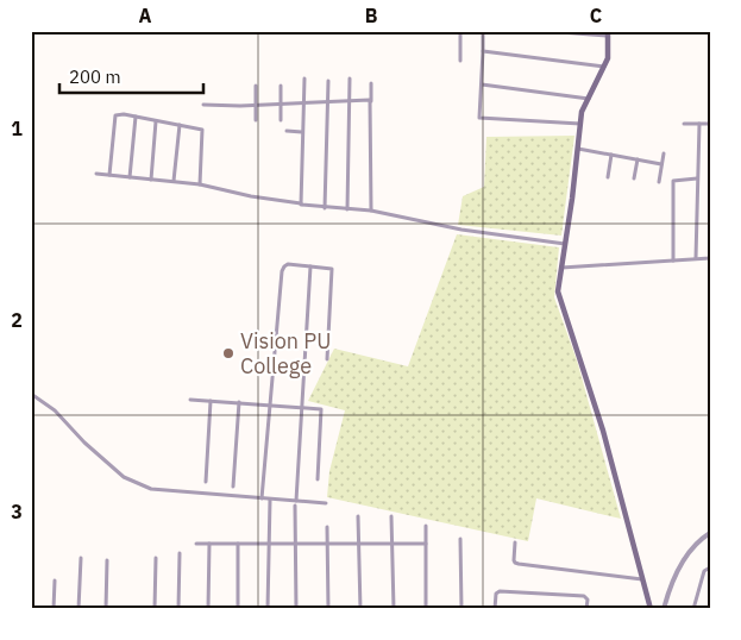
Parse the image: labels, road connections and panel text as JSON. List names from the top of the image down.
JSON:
{
  "places": ["Vision PU College"],
  "scale_bar": "200 m",
  "grid": {
    "columns": ["A", "B", "C"],
    "rows": ["1", "2", "3"]
  }
}
